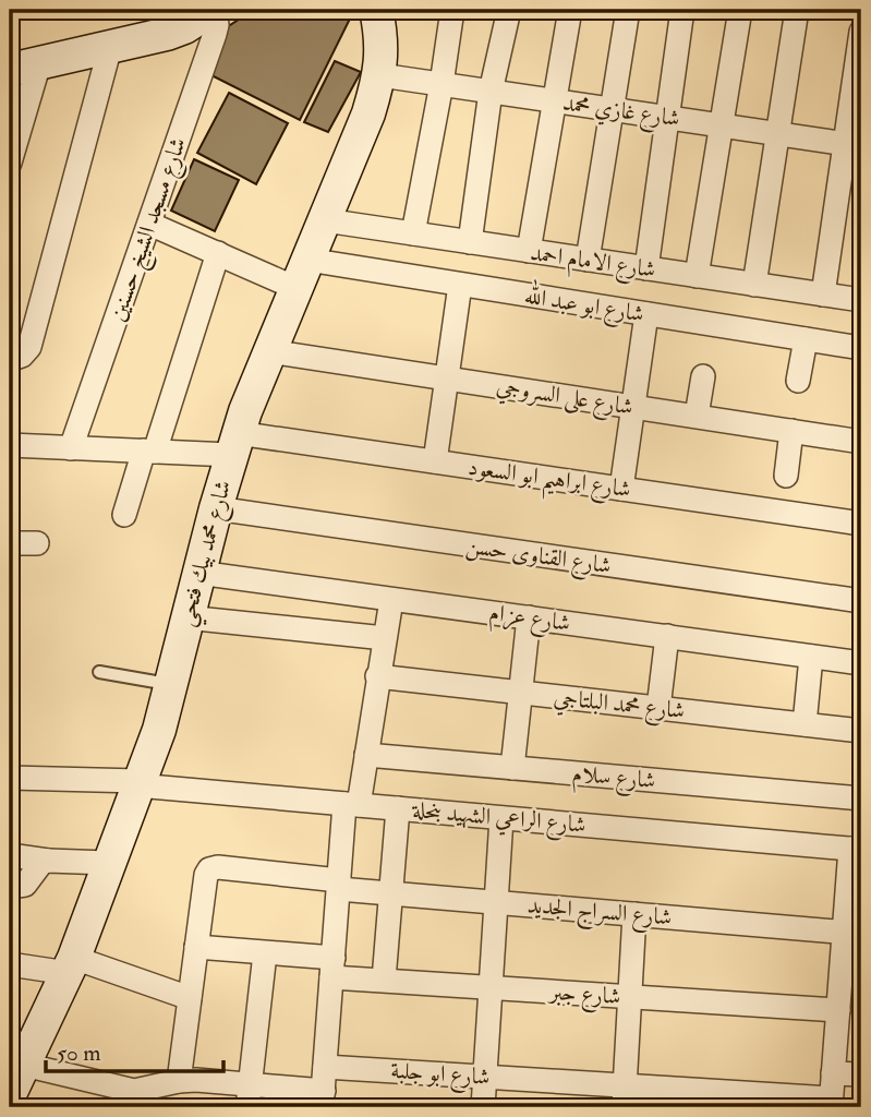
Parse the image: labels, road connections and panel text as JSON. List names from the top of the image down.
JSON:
{
  "streets": {
    "street": [
      "شارع غازي محمد",
      "شارع مسجد الشيخ حسنين",
      "شارع الامام احمد",
      "شارع ابو عبد الله",
      "شارع على السروجي",
      "شارع ابراهيم ابو السعود",
      "شارع محمد بيك فتحي",
      "شارع القناوى حسن",
      "شارع عزام",
      "شارع محمد البلتاجي",
      "شارع سلام",
      "شارع الراعي الشهيد بنحلة",
      "شارع السراج الجديد",
      "شارع جبر",
      "شارع ابو جلبة"
    ]
  },
  "crossings": [
    ["شارع غازي محمد", "شارع محمد بيك فتحي"],
    ["شارع مسجد الشيخ حسنين", "شارع ابو عبد الله"],
    ["شارع مسجد الشيخ حسنين", "شارع ابراهيم ابو السعود"],
    ["شارع الامام احمد", "شارع محمد بيك فتحي"],
    ["شارع ابو عبد الله", "شارع محمد بيك فتحي"],
    ["شارع على السروجي", "شارع محمد بيك فتحي"],
    ["شارع ابراهيم ابو السعود", "شارع محمد بيك فتحي"],
    ["شارع محمد بيك فتحي", "شارع القناوى حسن"],
    ["شارع محمد بيك فتحي", "شارع عزام"],
    ["شارع محمد بيك فتحي", "شارع الراعي الشهيد بنحلة"],
    ["شارع السراج الجديد", "شارع جبر"]
  ],
  "scale_bar": "50 m"
}
